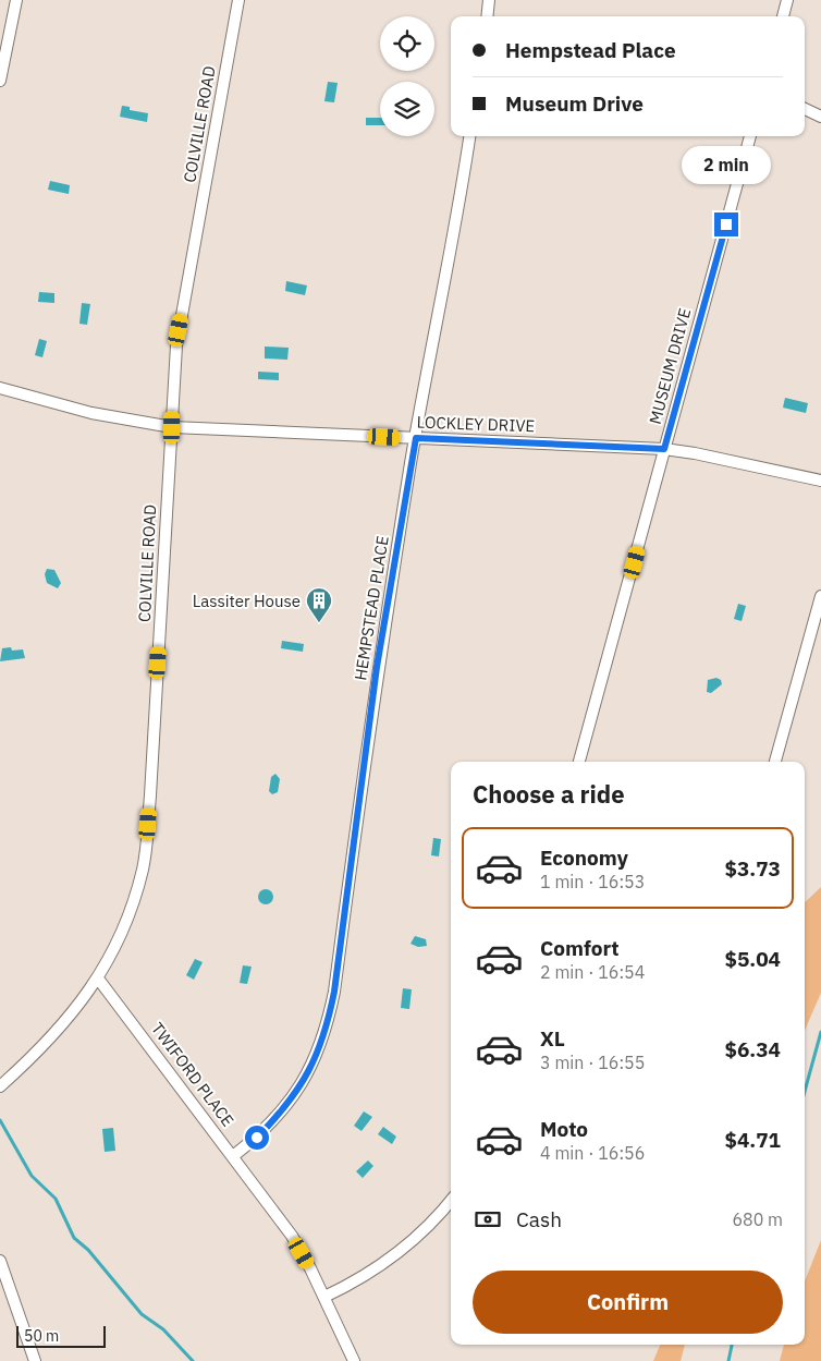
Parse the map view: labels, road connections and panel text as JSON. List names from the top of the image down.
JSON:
{
  "streets": {
    "street": [
      "COLVILLE ROAD",
      "MUSEUM DRIVE",
      "LOCKLEY DRIVE",
      "HEMPSTEAD PLACE",
      "TWIFORD PLACE"
    ]
  },
  "crossings": [
    ["COLVILLE ROAD", "LOCKLEY DRIVE"],
    ["COLVILLE ROAD", "TWIFORD PLACE"],
    ["MUSEUM DRIVE", "LOCKLEY DRIVE"],
    ["LOCKLEY DRIVE", "HEMPSTEAD PLACE"],
    ["HEMPSTEAD PLACE", "TWIFORD PLACE"]
  ],
  "places": {
    "building": ["Lassiter House"]
  },
  "scale_bar": "50 m",
  "page": {
    "banner": ["Hempstead Place", "Museum Drive"],
    "bubble": "2 min",
    "heading": "Choose a ride",
    "list": [
      {
        "name": "Economy",
        "note": "1 min · 16:53",
        "value": "$3.73"
      },
      {
        "name": "Comfort",
        "note": "2 min · 16:54",
        "value": "$5.04"
      },
      {
        "name": "XL",
        "note": "3 min · 16:55",
        "value": "$6.34"
      },
      {
        "name": "Moto",
        "note": "4 min · 16:56",
        "value": "$4.71"
      }
    ],
    "pay": ["Cash", "680 m"],
    "buttons": "Confirm",
    "scale": "50 m"
  }
}
